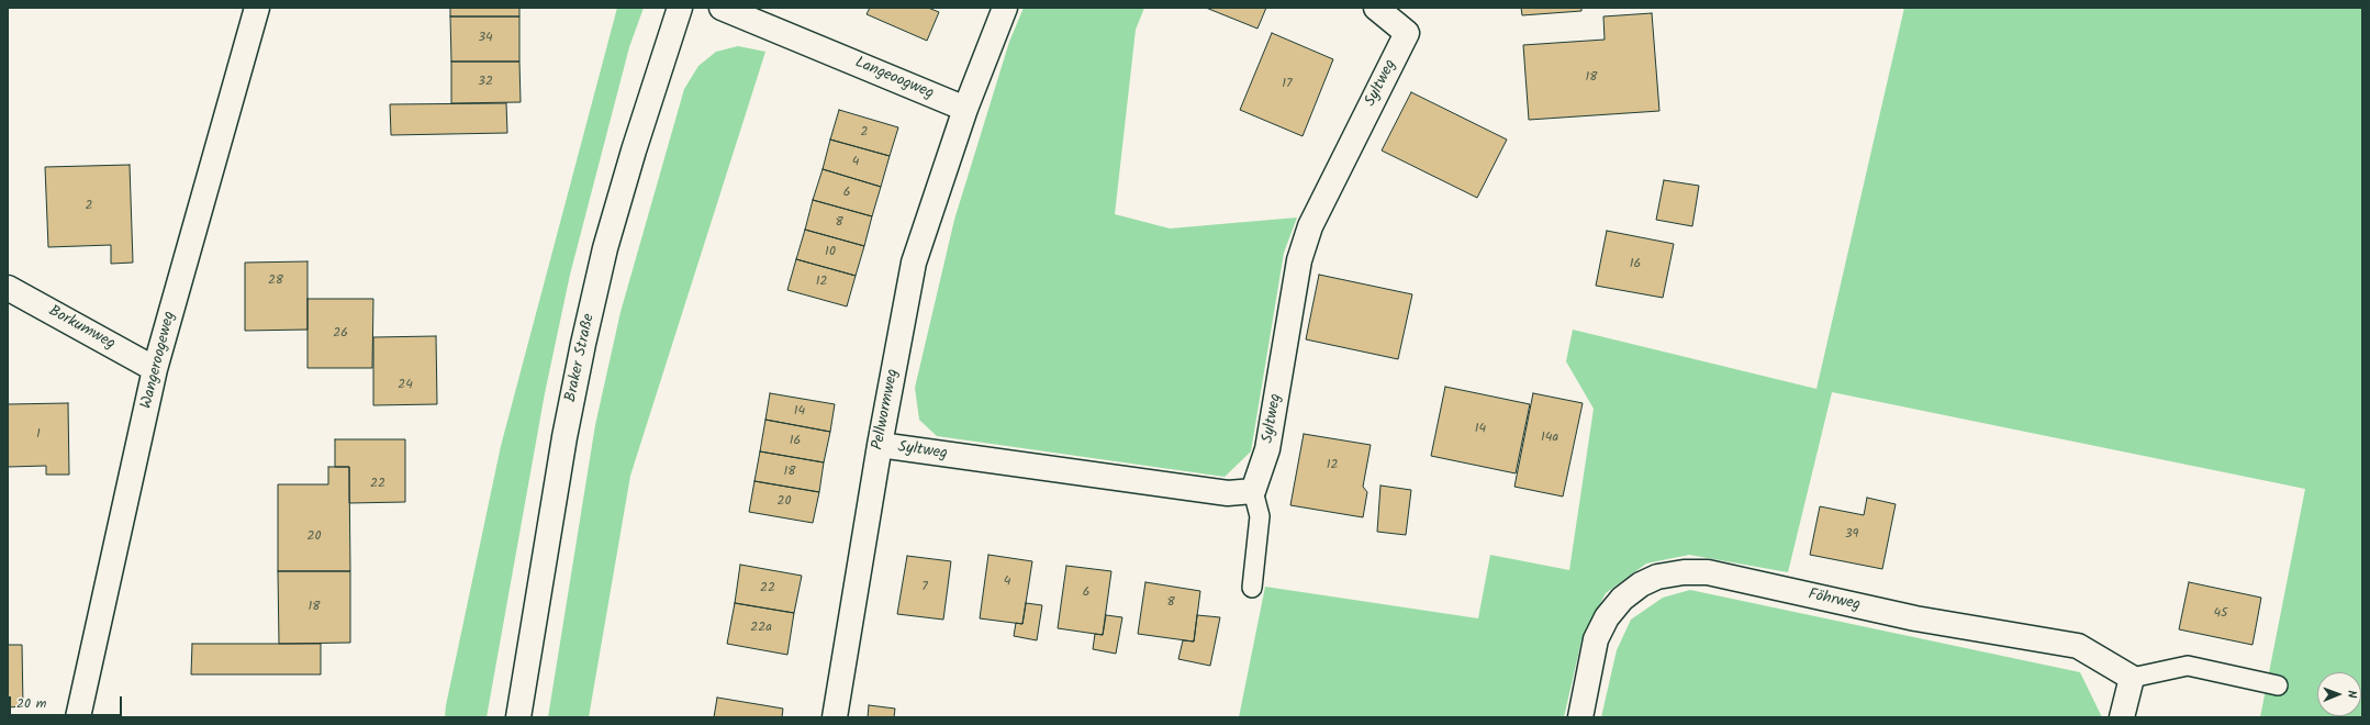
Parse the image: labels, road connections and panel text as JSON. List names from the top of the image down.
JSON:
{
  "streets": {
    "street": [
      "Langeoogweg",
      "Syltweg",
      "Borkumweg",
      "Braker Straße",
      "Wangeroogeweg",
      "Pellwormweg",
      "Föhrweg"
    ]
  },
  "crossings": [
    ["Langeoogweg", "Pellwormweg"],
    ["Syltweg", "Pellwormweg"],
    ["Borkumweg", "Wangeroogeweg"]
  ],
  "house_numbers": [
    "34",
    "18",
    "32",
    "17",
    "2",
    "4",
    "6",
    "2",
    "8",
    "10",
    "16",
    "28",
    "12",
    "26",
    "24",
    "14",
    "14",
    "1",
    "14a",
    "16",
    "12",
    "18",
    "22",
    "20",
    "39",
    "20",
    "4",
    "7",
    "22",
    "6",
    "8",
    "18",
    "45",
    "22a"
  ],
  "scale_bar": "20 m",
  "north": "right"
}
